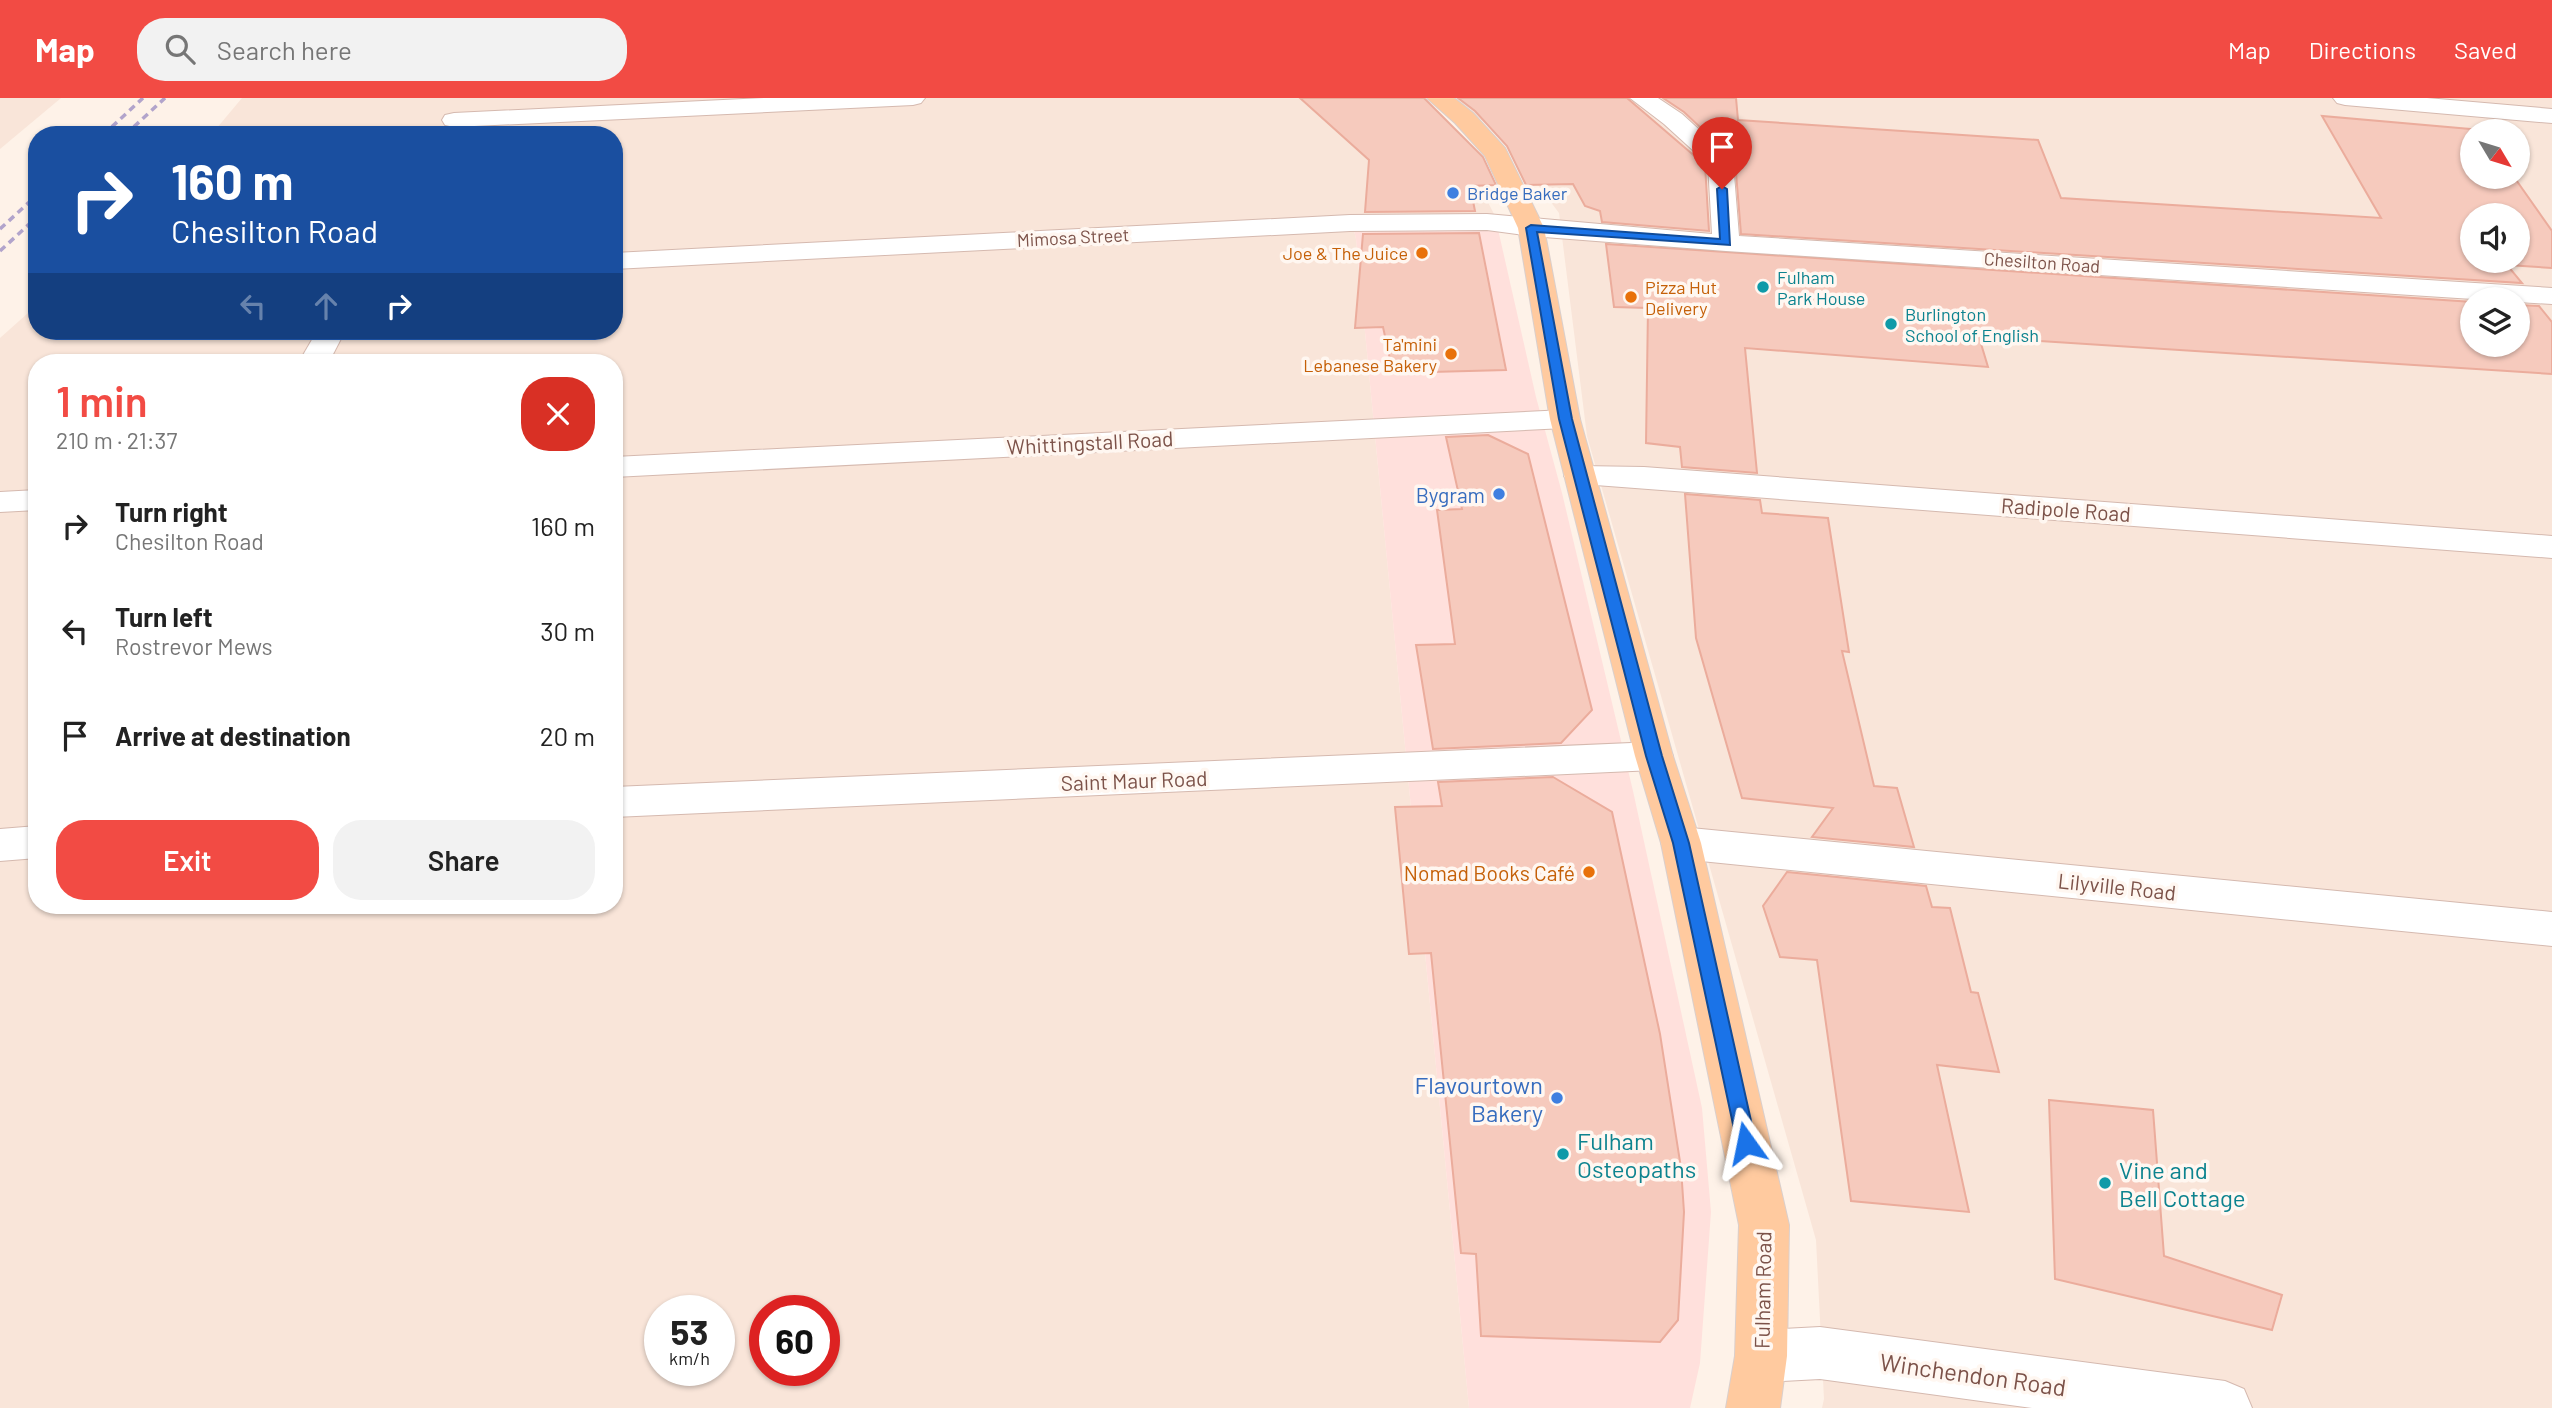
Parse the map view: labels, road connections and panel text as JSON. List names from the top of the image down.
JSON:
{
  "streets": {
    "main road": ["Fulham Road"],
    "street": [
      "Mimosa Street",
      "Chesilton Road",
      "Whittingstall Road",
      "Radipole Road",
      "Saint Maur Road",
      "Lilyville Road",
      "Winchendon Road"
    ]
  },
  "crossings": [
    ["Mimosa Street", "Chesilton Road"],
    ["Mimosa Street", "Fulham Road"],
    ["Chesilton Road", "Fulham Road"],
    ["Whittingstall Road", "Fulham Road"],
    ["Radipole Road", "Fulham Road"],
    ["Saint Maur Road", "Fulham Road"],
    ["Lilyville Road", "Fulham Road"],
    ["Fulham Road", "Winchendon Road"]
  ],
  "places": [
    "Bridge Baker",
    "Joe & The Juice",
    "Fulham Park House",
    "Pizza Hut Delivery",
    "Burlington School of English",
    "Ta'mini Lebanese Bakery",
    "Bygram",
    "Nomad Books Café",
    "Flavourtown Bakery",
    "Fulham Osteopaths",
    "Vine and Bell Cottage"
  ],
  "north": "bottom right",
  "page": {
    "header": "Map",
    "search": "Search here",
    "nav": ["Map", "Directions", "Saved"],
    "turn": ["160 m", "Chesilton Road"],
    "heading": ["1 min", "210 m · 21:37"],
    "list": [
      {
        "name": "Turn right",
        "note": "Chesilton Road",
        "value": "160 m"
      },
      {
        "name": "Turn left",
        "note": "Rostrevor Mews",
        "value": "30 m"
      },
      {
        "name": "Arrive at destination",
        "value": "20 m"
      }
    ],
    "buttons": ["Exit", "Share"],
    "speed": "53 km/h",
    "limit": "60"
  }
}
